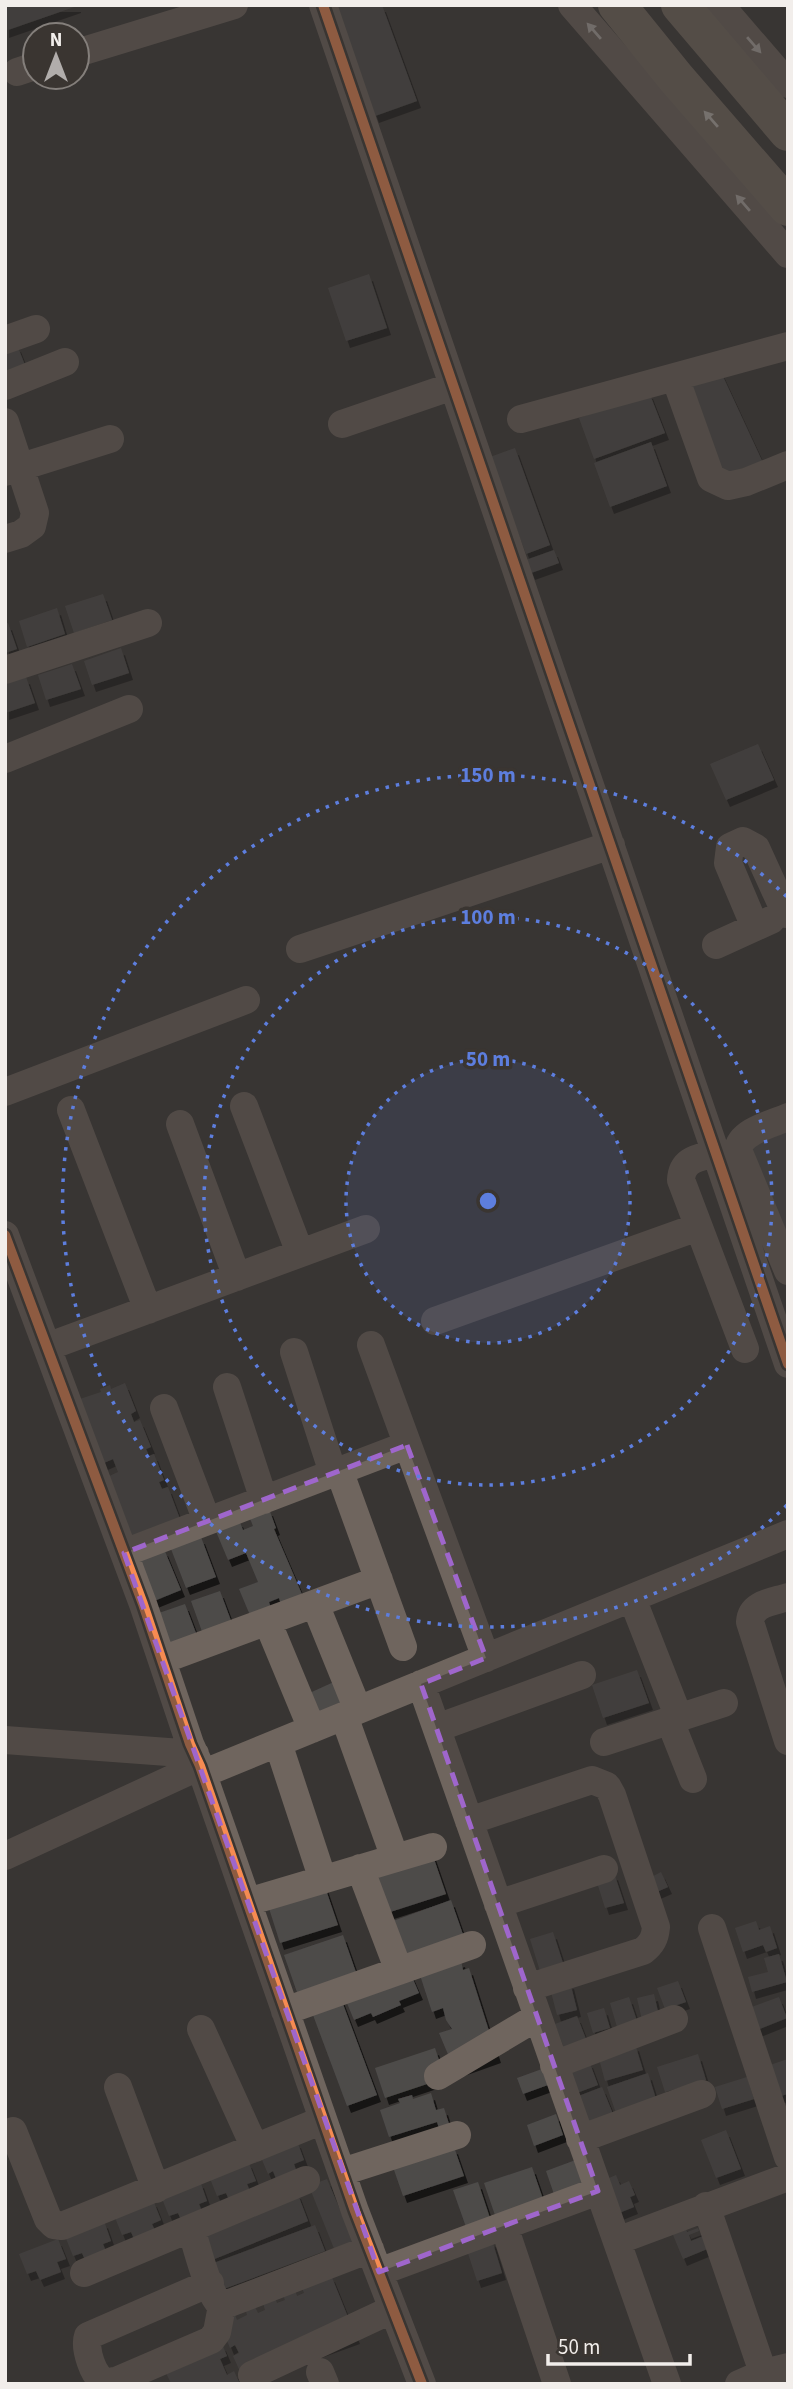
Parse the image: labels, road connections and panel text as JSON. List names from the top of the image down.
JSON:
{
  "scale_bar": "50 m",
  "north": "top",
  "rings": ["150 m", "100 m", "50 m"]
}
